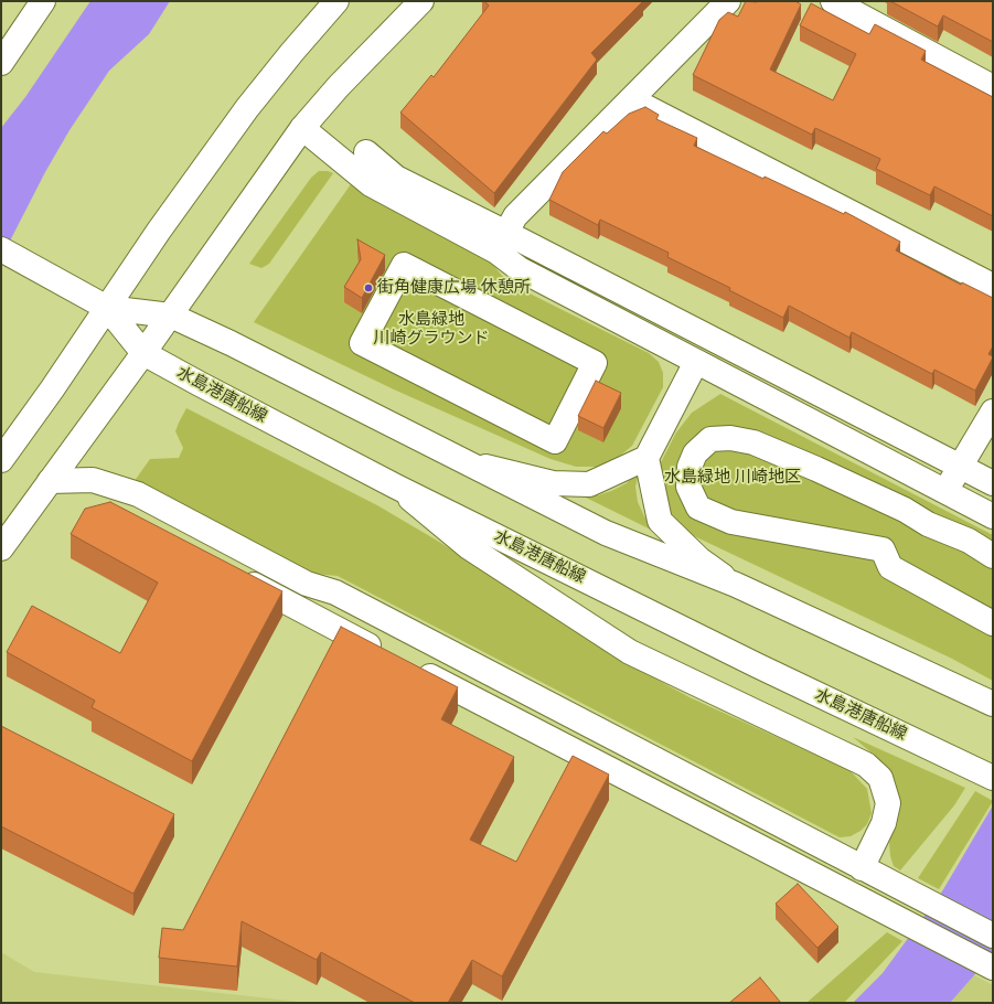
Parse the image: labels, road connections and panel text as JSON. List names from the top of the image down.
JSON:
{
  "streets": {
    "street": ["水島港唐船線"]
  },
  "parks": ["水島緑地 川崎グラウンド", "水島緑地 川崎地区"],
  "places": ["街角健康広場 休憩所"]
}
